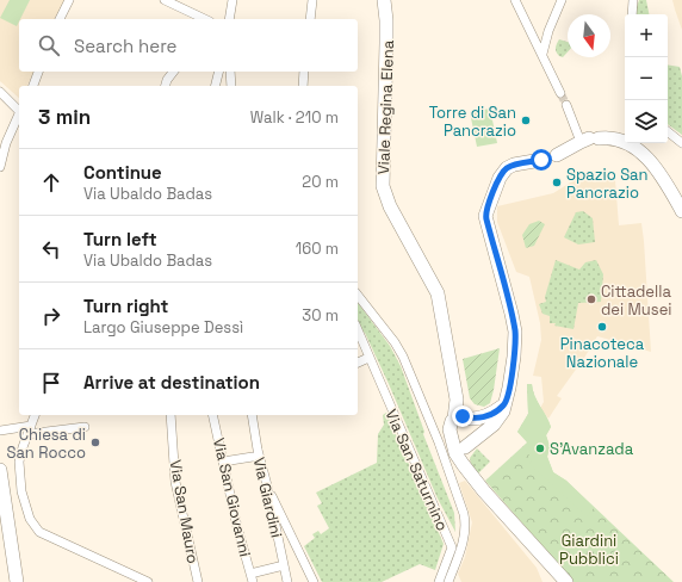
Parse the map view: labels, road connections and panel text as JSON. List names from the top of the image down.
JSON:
{
  "streets": {
    "street": [
      "Viale Regina Elena",
      "Via San Saturnino",
      "Via San Giovanni",
      "Via Giardini",
      "Via San Mauro"
    ]
  },
  "crossings": [
    ["Viale Regina Elena", "Via San Saturnino"]
  ],
  "parks": ["Giardini Pubblici"],
  "places": [
    "Torre di San Pancrazio",
    "Spazio San Pancrazio",
    "Cittadella dei Musei",
    "Pinacoteca Nazionale",
    "Chiesa di San Rocco",
    "S'Avanzada"
  ],
  "north": "bottom",
  "page": {
    "map_buttons": ["+", "−"],
    "search": "Search here",
    "heading": ["3 min", "Walk · 210 m"],
    "list": [
      ["Continue", "Via Ubaldo Badas", "20 m"],
      ["Turn left", "Via Ubaldo Badas", "160 m"],
      ["Turn right", "Largo Giuseppe Dessì", "30 m"],
      "Arrive at destination"
    ]
  }
}
